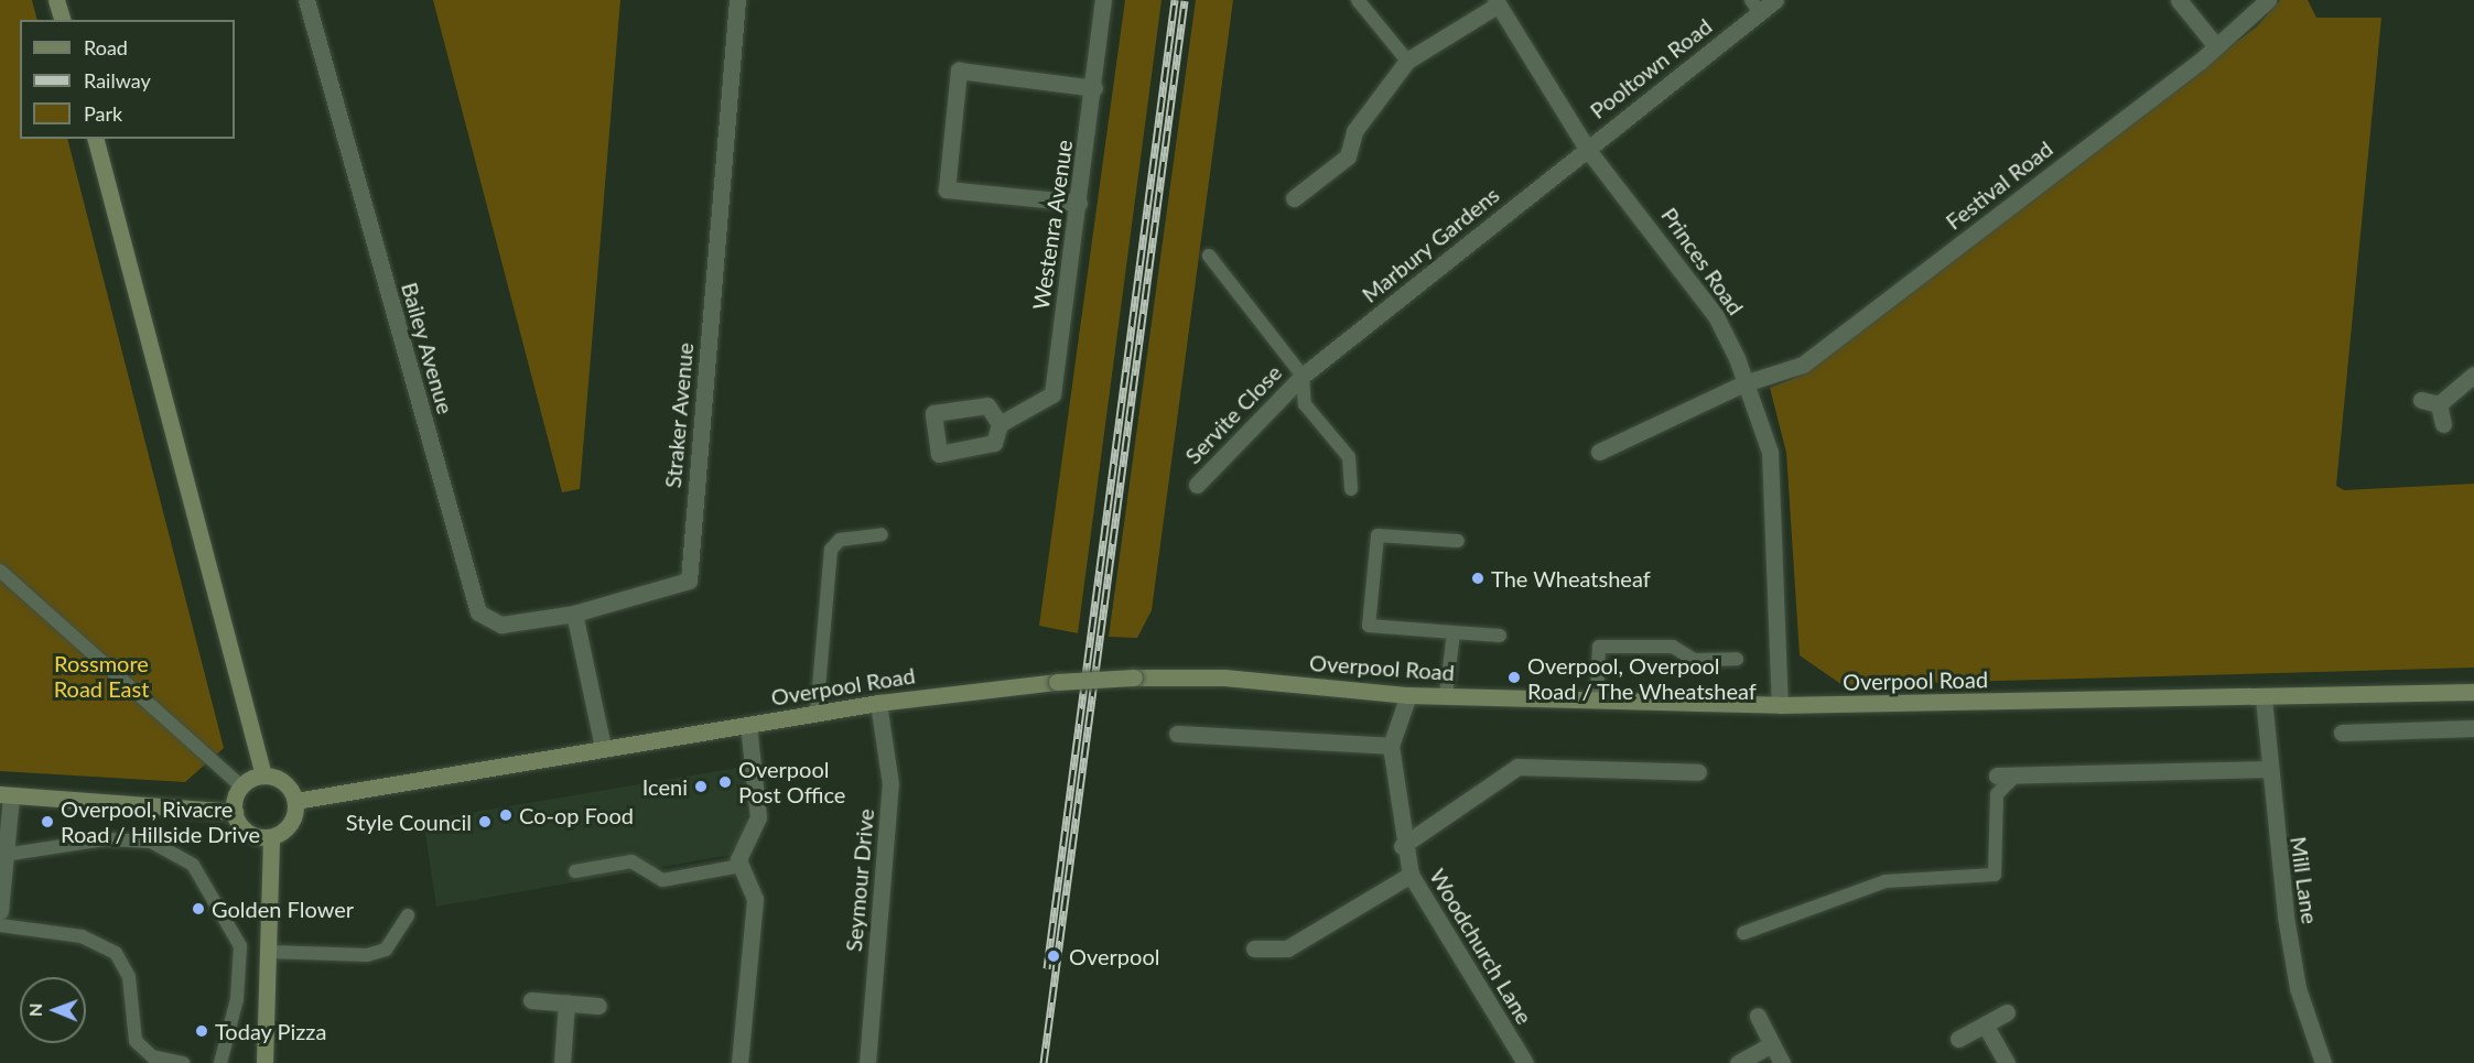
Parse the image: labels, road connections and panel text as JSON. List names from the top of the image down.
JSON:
{
  "streets": {
    "main road": ["Overpool Road"],
    "street": [
      "Pooltown Road",
      "Festival Road",
      "Westenra Avenue",
      "Marbury Gardens",
      "Princes Road",
      "Bailey Avenue",
      "Servite Close",
      "Straker Avenue",
      "Seymour Drive",
      "Mill Lane",
      "Woodchurch Lane"
    ]
  },
  "crossings": [
    ["Pooltown Road", "Marbury Gardens"],
    ["Pooltown Road", "Princes Road"],
    ["Festival Road", "Princes Road"],
    ["Marbury Gardens", "Princes Road"],
    ["Marbury Gardens", "Servite Close"],
    ["Princes Road", "Overpool Road"],
    ["Bailey Avenue", "Straker Avenue"],
    ["Overpool Road", "Seymour Drive"],
    ["Overpool Road", "Mill Lane"],
    ["Overpool Road", "Woodchurch Lane"]
  ],
  "parks": ["Rossmore Road East"],
  "places": [
    "The Wheatsheaf",
    "Overpool, Overpool Road / The Wheatsheaf",
    "Overpool Post Office",
    "Iceni",
    "Co-op Food",
    "Overpool, Rivacre Road / Hillside Drive",
    "Style Council",
    "Golden Flower",
    "Overpool",
    "Today Pizza"
  ],
  "legend": ["Road", "Railway", "Park"],
  "north": "left"
}
